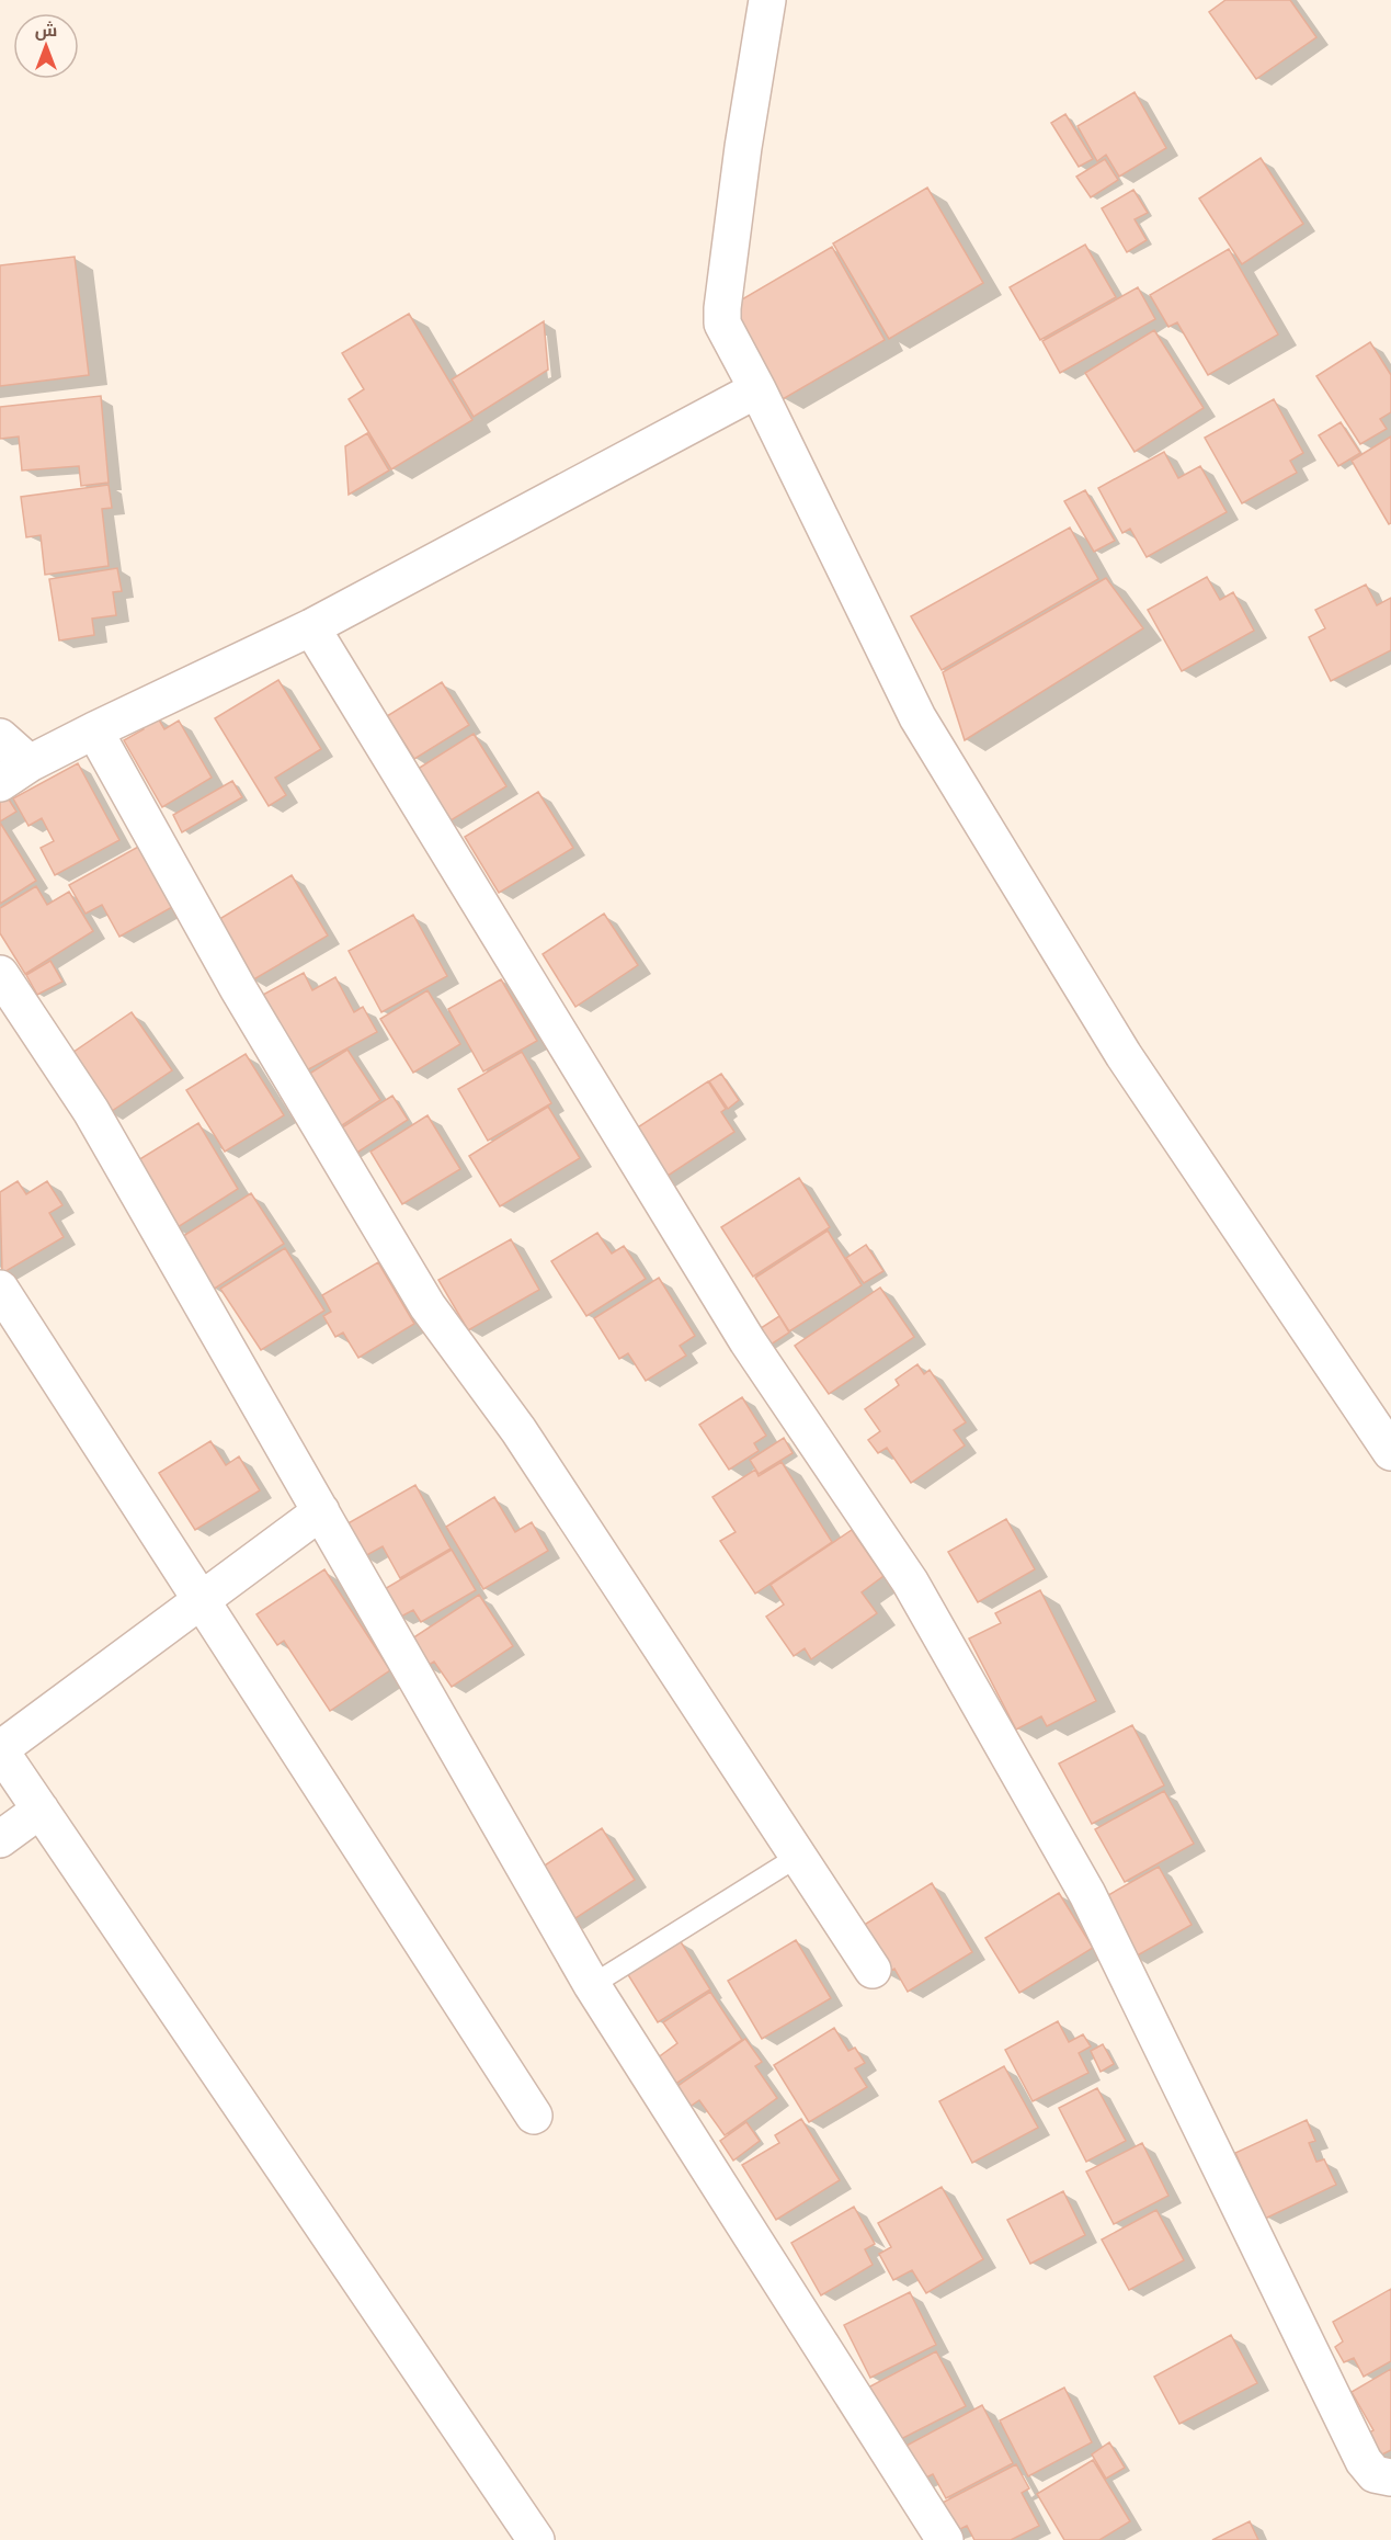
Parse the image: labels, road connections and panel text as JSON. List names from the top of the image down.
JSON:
{
  "north": "top"
}
